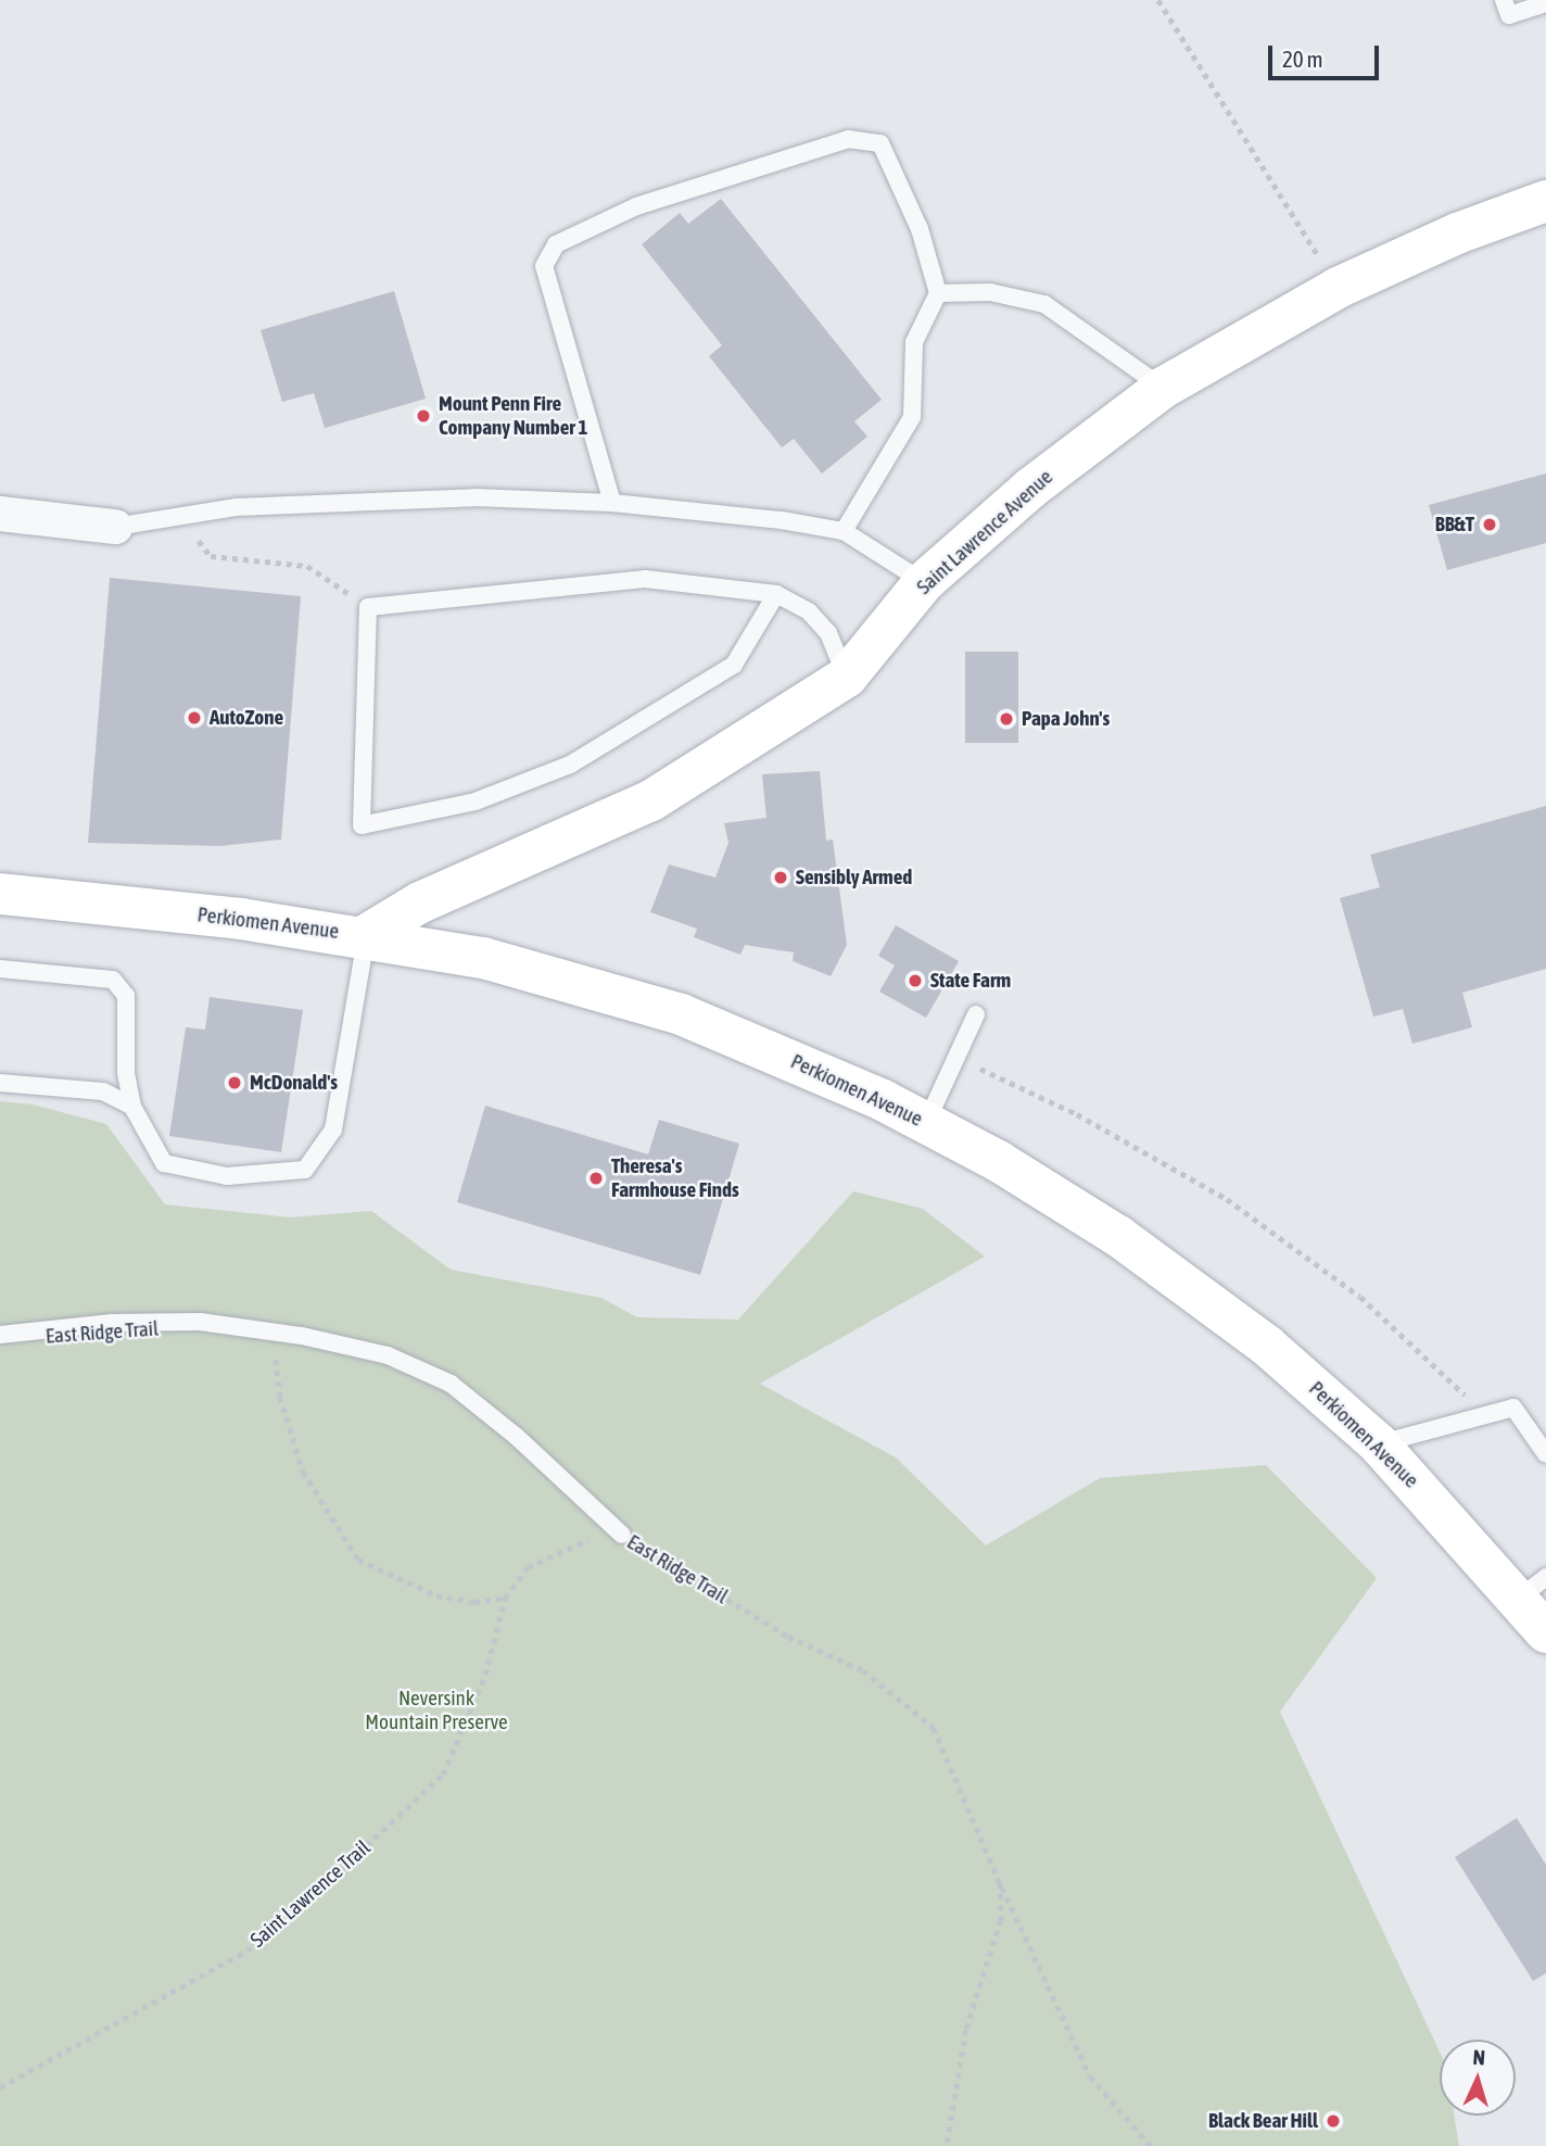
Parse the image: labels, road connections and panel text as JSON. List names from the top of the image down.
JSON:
{
  "streets": {
    "main road": ["Saint Lawrence Avenue", "Perkiomen Avenue"],
    "path": ["East Ridge Trail", "Saint Lawrence Trail"]
  },
  "crossings": [
    ["Saint Lawrence Avenue", "Perkiomen Avenue"],
    ["East Ridge Trail", "Saint Lawrence Trail"]
  ],
  "parks": ["Neversink Mountain Preserve"],
  "places": [
    "Mount Penn Fire Company Number 1",
    "BB&T",
    "AutoZone",
    "Papa John's",
    "Sensibly Armed",
    "State Farm",
    "McDonald's",
    "Theresa's Farmhouse Finds",
    "Black Bear Hill"
  ],
  "scale_bar": "20 m",
  "north": "top"
}
